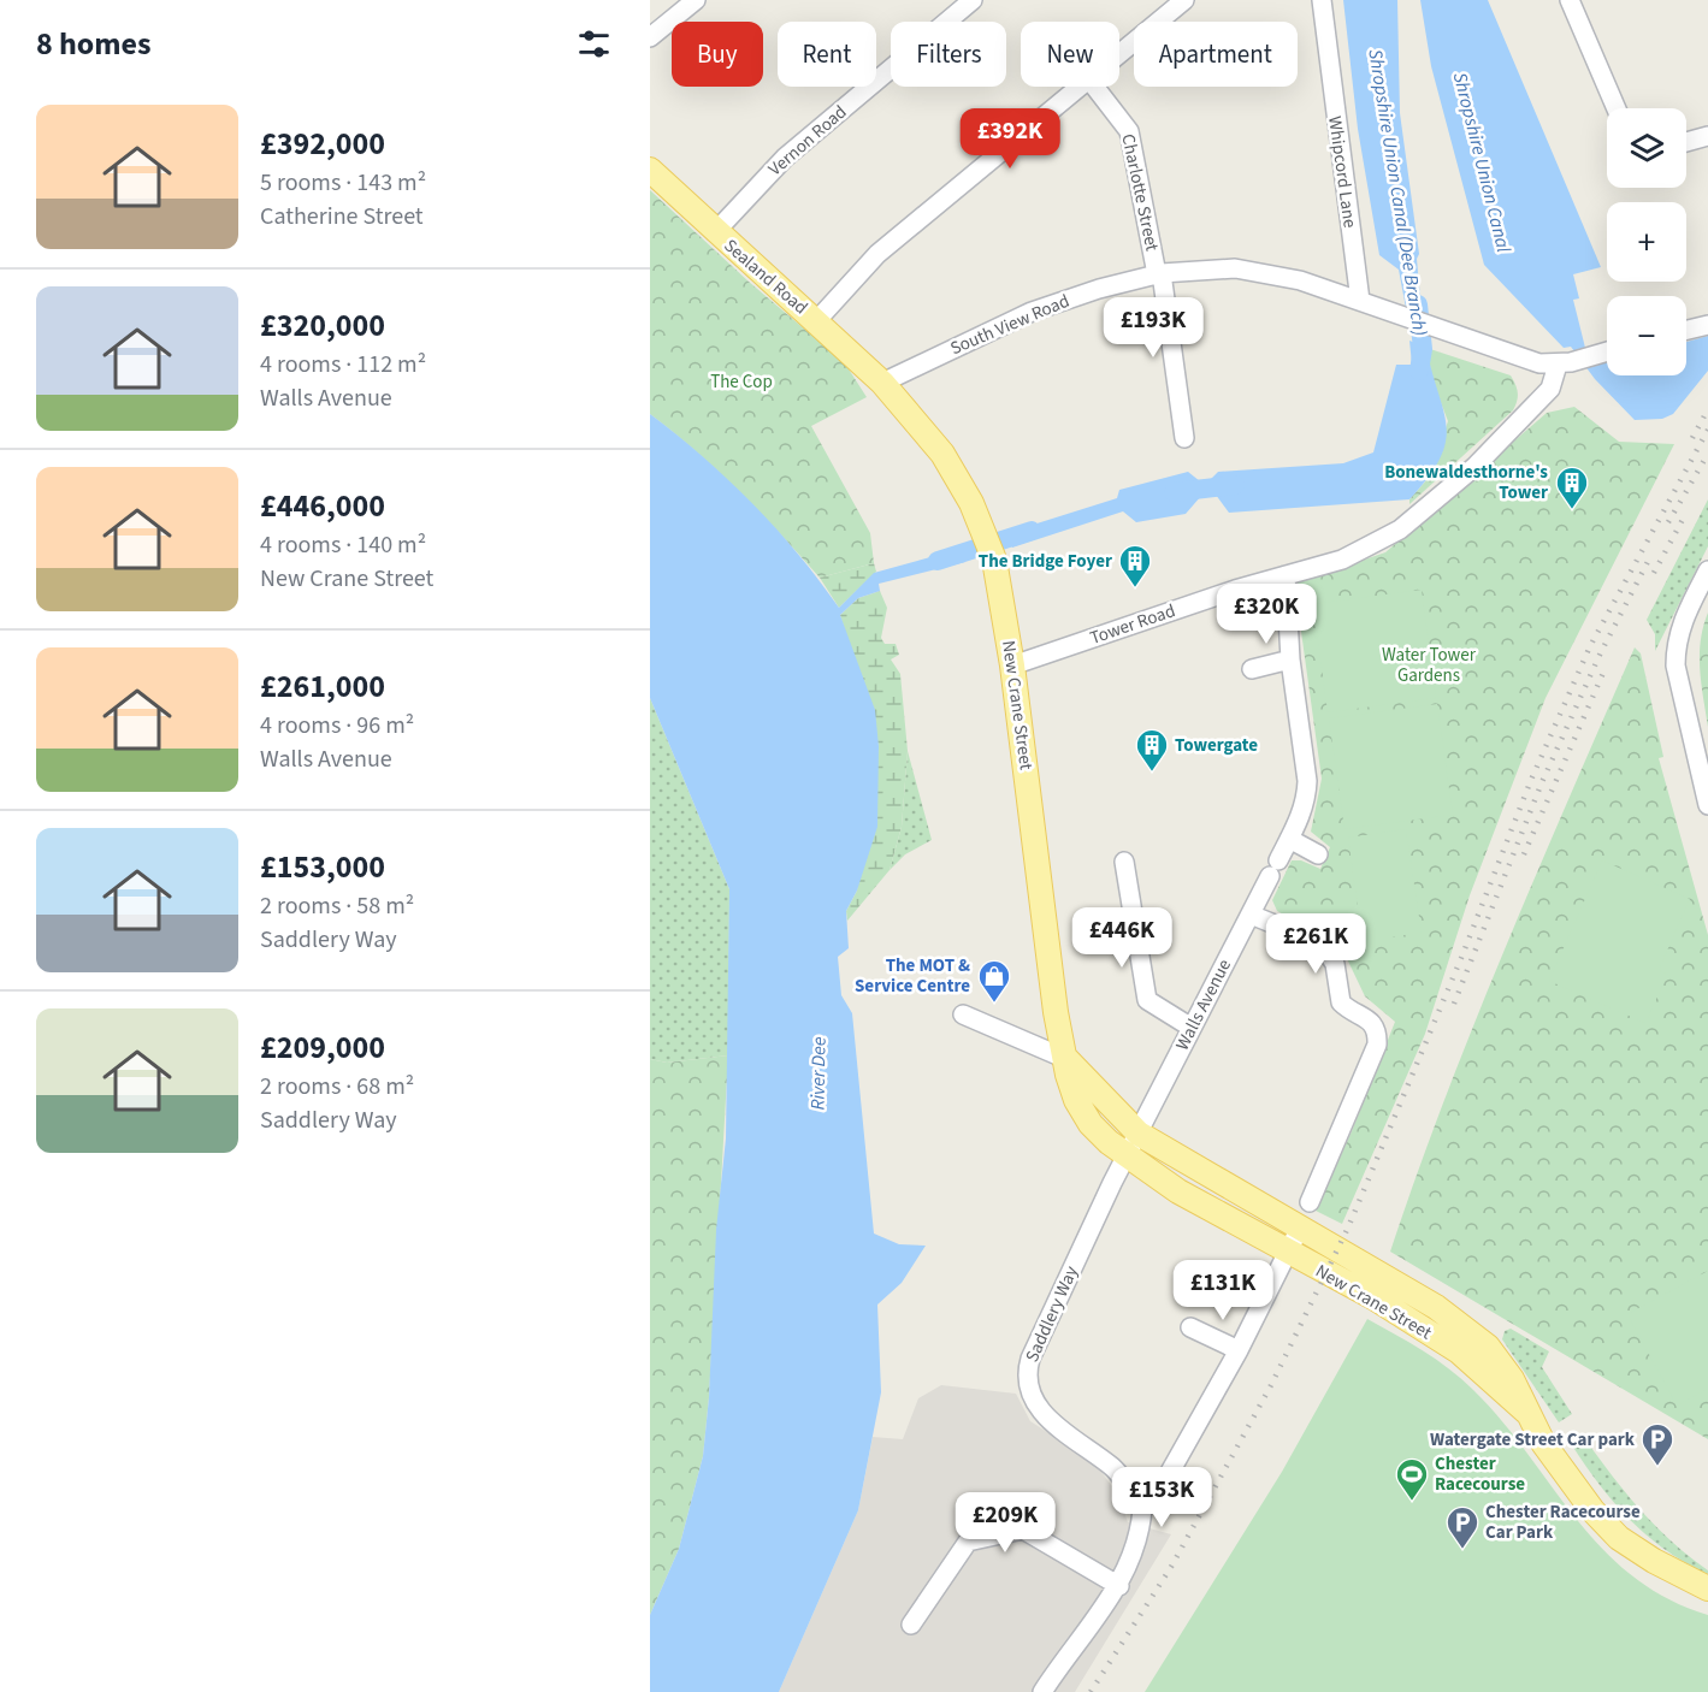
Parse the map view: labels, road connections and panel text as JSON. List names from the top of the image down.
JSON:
{
  "streets": {
    "main road": ["Sealand Road", "New Crane Street"],
    "street": [
      "Vernon Road",
      "Whipcord Lane",
      "Charlotte Street",
      "South View Road",
      "Tower Road",
      "Walls Avenue",
      "Saddlery Way"
    ]
  },
  "crossings": [
    ["Vernon Road", "Sealand Road"],
    ["Whipcord Lane", "South View Road"],
    ["Charlotte Street", "South View Road"],
    ["Sealand Road", "South View Road"],
    ["Sealand Road", "New Crane Street"],
    ["South View Road", "Tower Road"],
    ["South View Road", "New Crane Street"],
    ["Tower Road", "New Crane Street"],
    ["Tower Road", "Walls Avenue"],
    ["New Crane Street", "Walls Avenue"],
    ["New Crane Street", "Saddlery Way"],
    ["Walls Avenue", "Saddlery Way"]
  ],
  "water": ["Shropshire Union Canal", "Shropshire Union Canal (Dee Branch)", "River Dee"],
  "parks": ["The Cop", "Water Tower Gardens"],
  "places": {
    "building": ["Bonewaldesthorne's Tower", "The Bridge Foyer", "Towergate"],
    "shop": ["The MOT & Service Centre"],
    "parking": ["Watergate Street Car park", "Chester Racecourse Car Park"],
    "sports": ["Chester Racecourse"]
  },
  "page": {
    "heading": "8 homes",
    "chip": [
      "Buy",
      "Rent",
      "Filters",
      "New",
      "Apartment"
    ],
    "list": [
      {
        "name": "£392,000",
        "note": "5 rooms · 143 m² · Catherine Street"
      },
      {
        "name": "£320,000",
        "note": "4 rooms · 112 m² · Walls Avenue"
      },
      {
        "name": "£446,000",
        "note": "4 rooms · 140 m² · New Crane Street"
      },
      {
        "name": "£261,000",
        "note": "4 rooms · 96 m² · Walls Avenue"
      },
      {
        "name": "£153,000",
        "note": "2 rooms · 58 m² · Saddlery Way"
      },
      {
        "name": "£209,000",
        "note": "2 rooms · 68 m² · Saddlery Way"
      }
    ],
    "map_buttons": ["+", "−"],
    "price": [
      "£392K",
      "£193K",
      "£320K",
      "£446K",
      "£261K",
      "£131K",
      "£153K",
      "£209K"
    ]
  }
}
